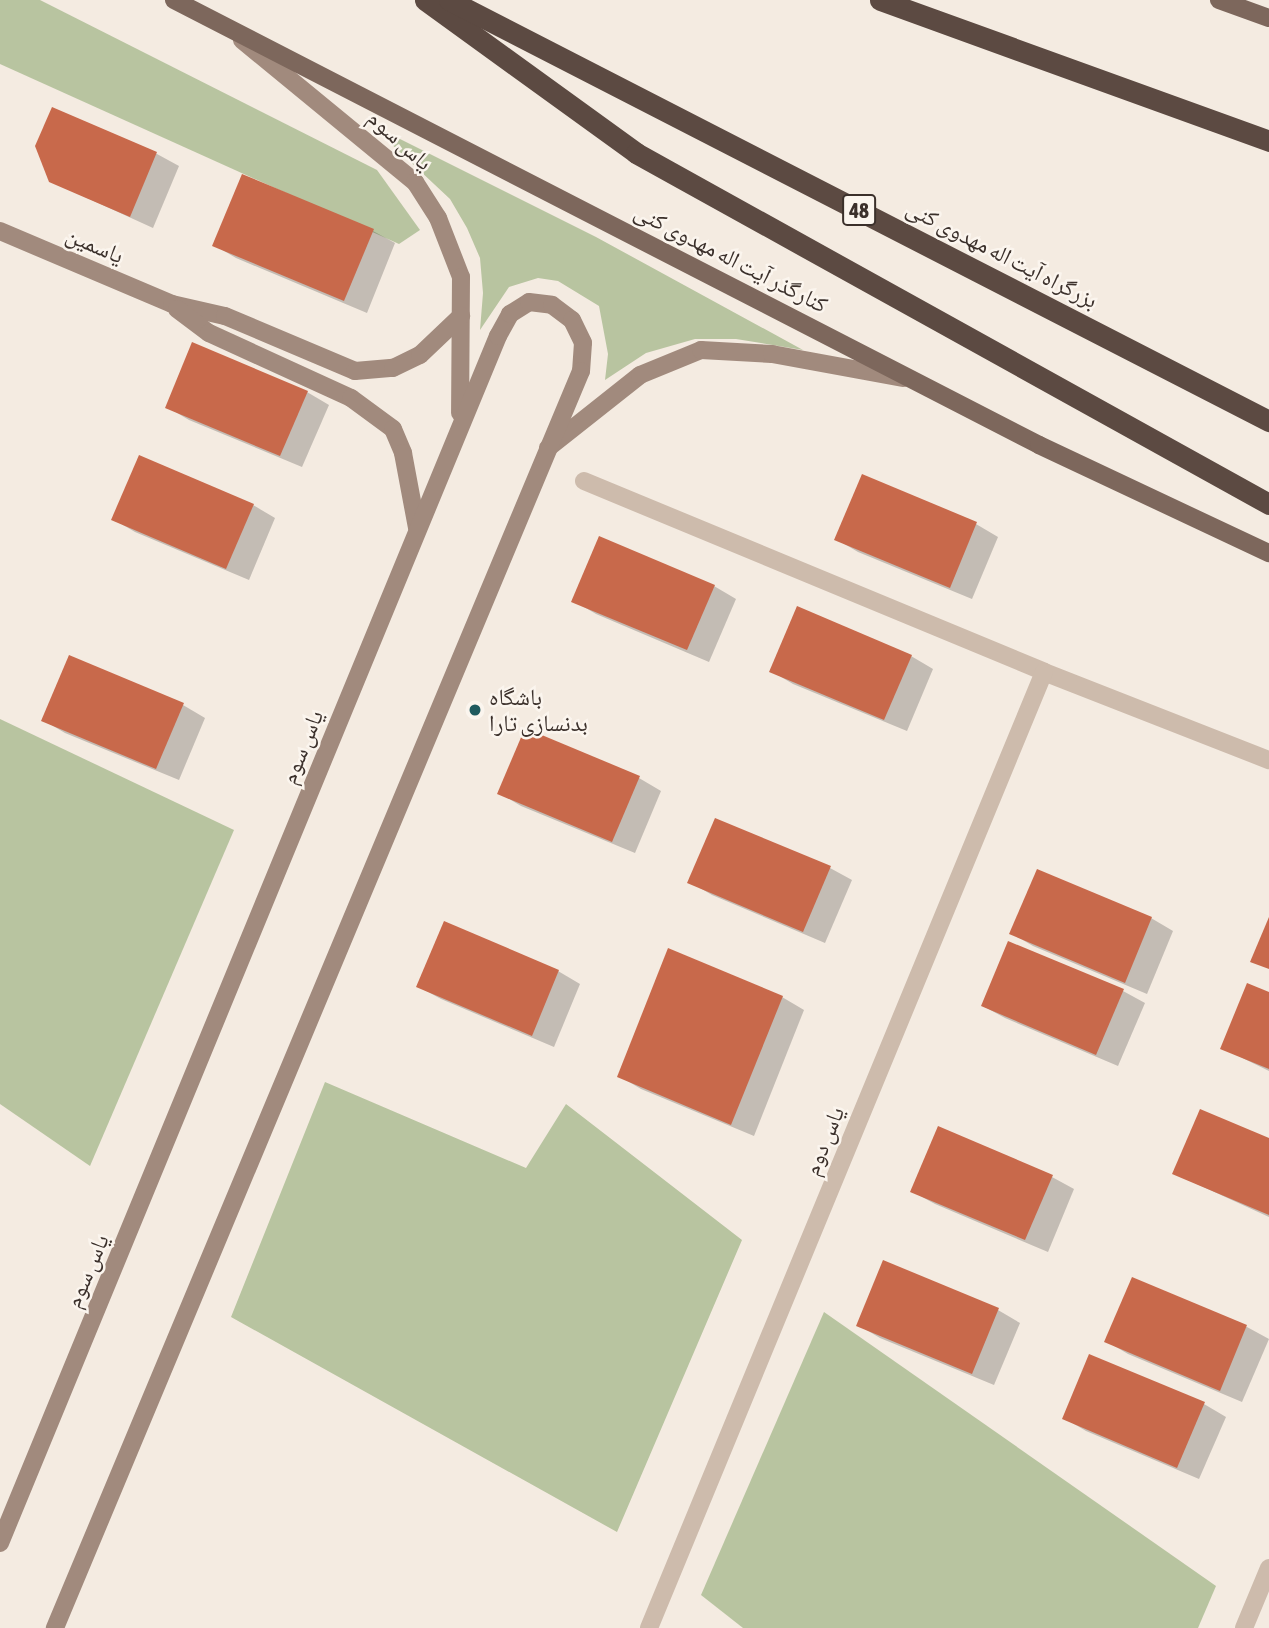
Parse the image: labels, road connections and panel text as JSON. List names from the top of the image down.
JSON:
{
  "streets": {
    "highway": ["48", "بزرگراه آیت اله مهدوی کنی"],
    "main road": ["کنارگذر آیت اله مهدوی کنی"],
    "street": ["یاس سوم", "یاسمین", "یاس دوم"]
  },
  "crossings": [
    ["یاس سوم", "کنارگذر آیت اله مهدوی کنی"]
  ],
  "places": ["باشگاه بدنسازی تارا"]
}
